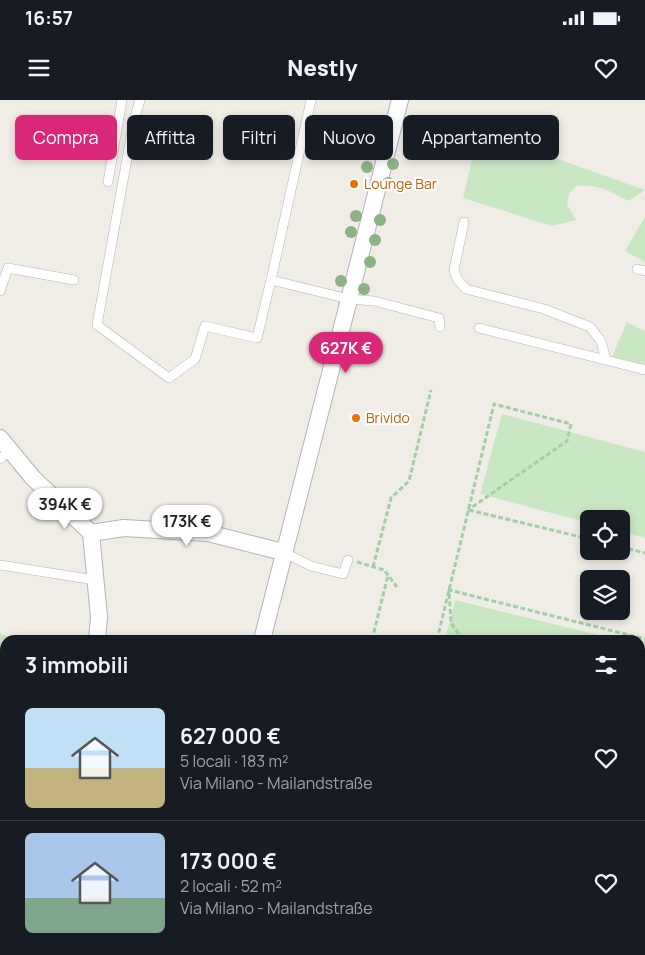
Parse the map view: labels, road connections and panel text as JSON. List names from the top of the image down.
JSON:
{
  "places": ["Lounge Bar", "Brivido"],
  "page": {
    "status": "16:57",
    "header": "Nestly",
    "chip": [
      "Compra",
      "Affitta",
      "Filtri",
      "Nuovo",
      "Appartamento"
    ],
    "price": ["627K €", "394K €", "173K €"],
    "heading": "3 immobili",
    "list": [
      {
        "name": "627 000 €",
        "note": "5 locali · 183 m² · Via Milano - Mailandstraße"
      },
      {
        "name": "173 000 €",
        "note": "2 locali · 52 m² · Via Milano - Mailandstraße"
      }
    ]
  }
}
